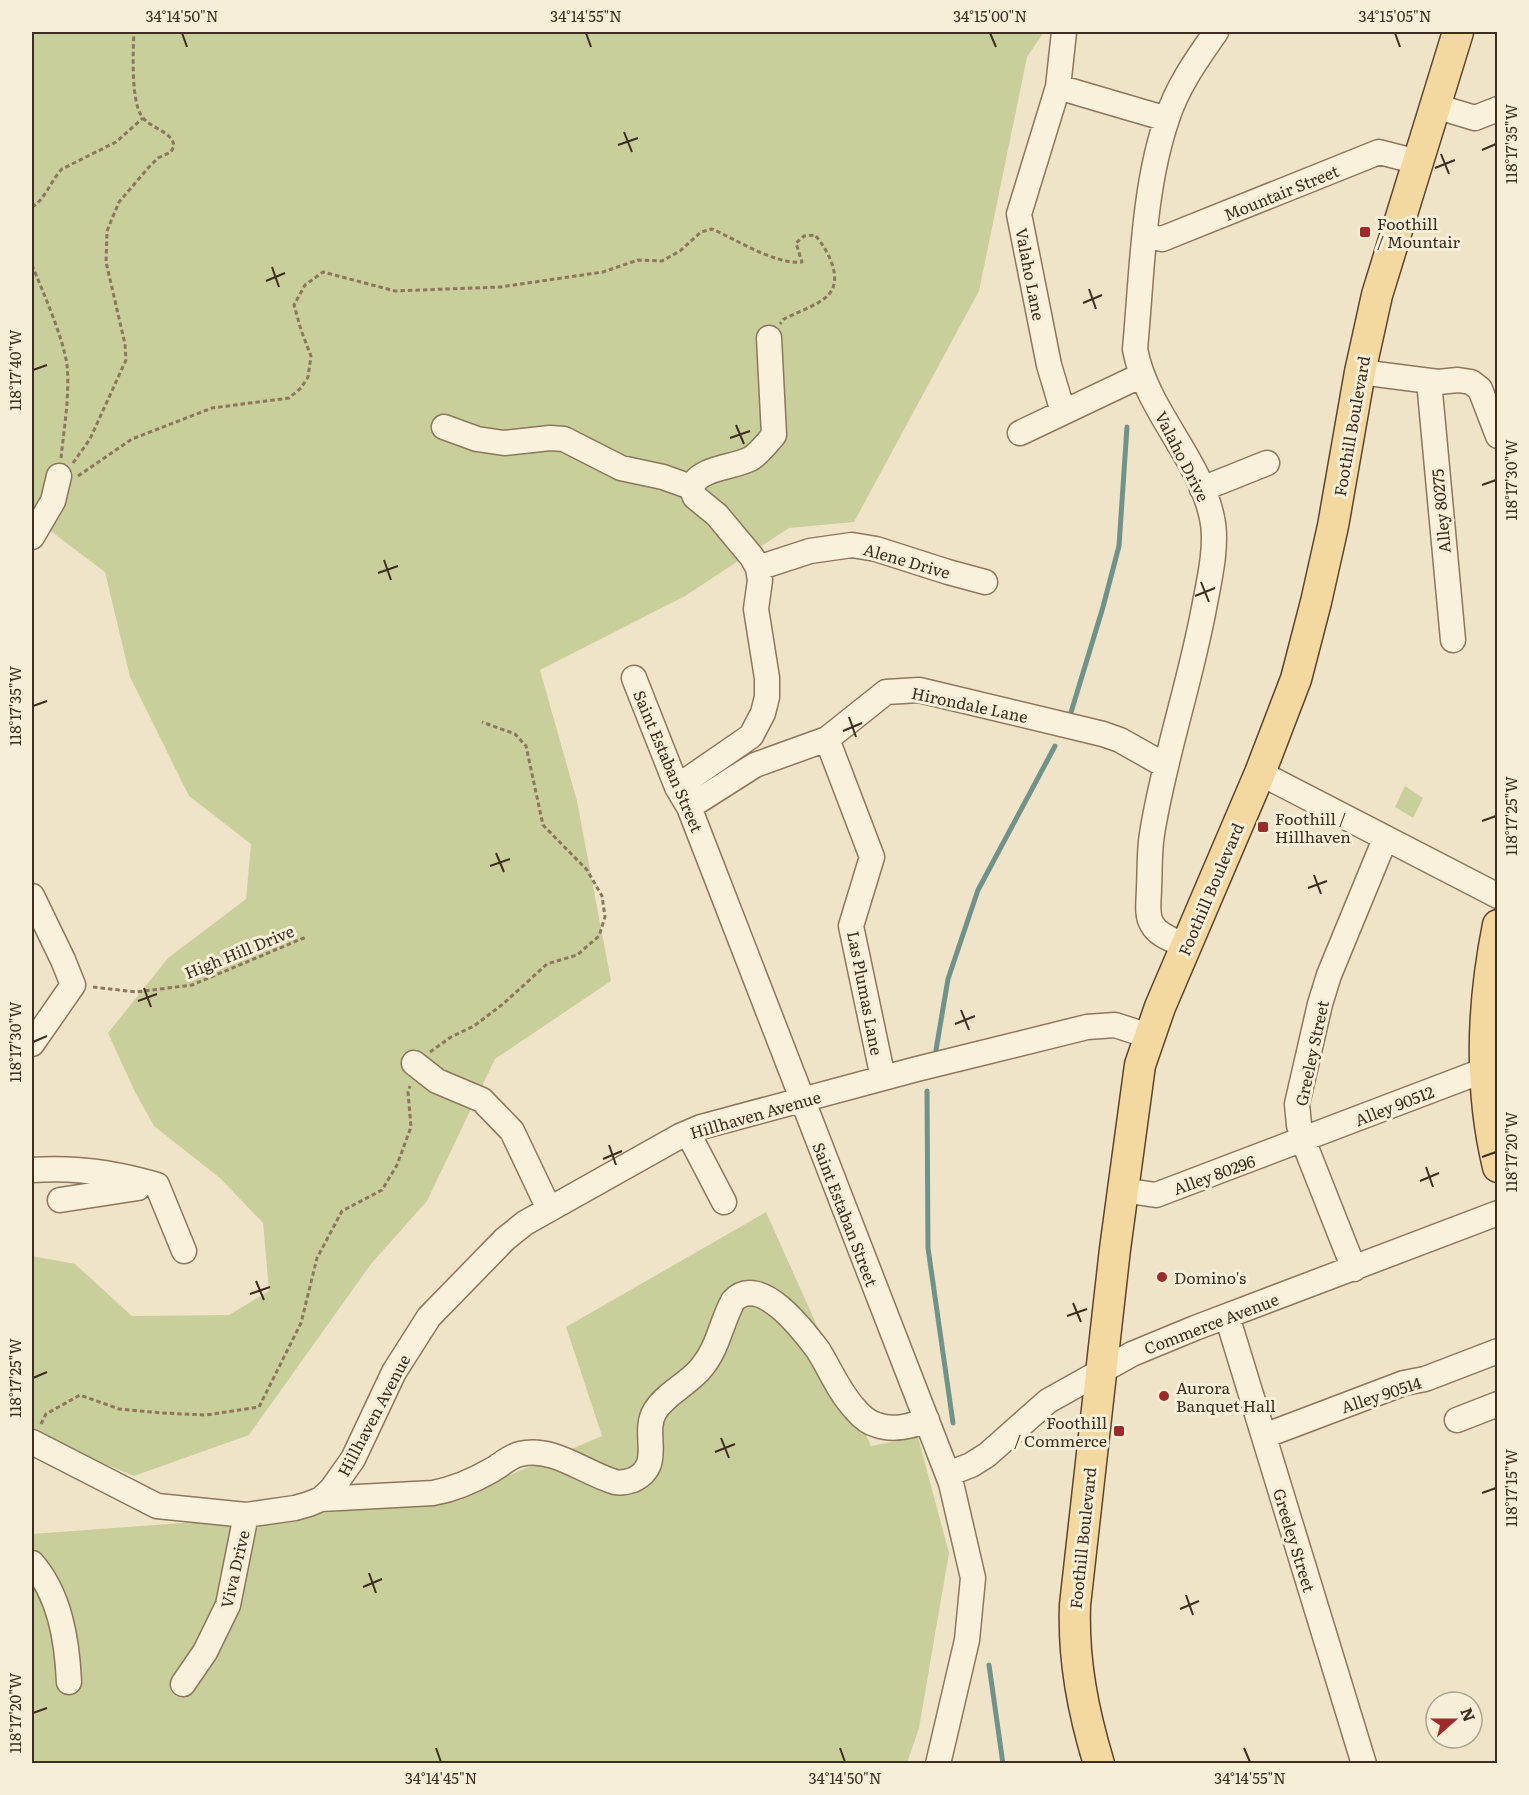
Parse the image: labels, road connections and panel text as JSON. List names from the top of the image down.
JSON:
{
  "streets": {
    "main road": ["Foothill Boulevard"],
    "street": [
      "Mountair Street",
      "Valaho Lane",
      "Valaho Drive",
      "Alley 80275",
      "Alene Drive",
      "Hirondale Lane",
      "Saint Estaban Street",
      "Las Plumas Lane",
      "Greeley Street",
      "Alley 90512",
      "Hillhaven Avenue",
      "Alley 80296",
      "Commerce Avenue",
      "Alley 90514",
      "Viva Drive"
    ],
    "path": ["High Hill Drive"]
  },
  "crossings": [
    ["Mountair Street", "Foothill Boulevard"],
    ["Mountair Street", "Valaho Drive"],
    ["Foothill Boulevard", "Valaho Drive"],
    ["Foothill Boulevard", "Hillhaven Avenue"],
    ["Foothill Boulevard", "Alley 80296"],
    ["Foothill Boulevard", "Commerce Avenue"],
    ["Valaho Drive", "Hirondale Lane"],
    ["Hirondale Lane", "Saint Estaban Street"],
    ["Hirondale Lane", "Las Plumas Lane"],
    ["Saint Estaban Street", "Hillhaven Avenue"],
    ["Saint Estaban Street", "Commerce Avenue"],
    ["Las Plumas Lane", "Hillhaven Avenue"],
    ["Greeley Street", "Alley 90512"],
    ["Greeley Street", "Alley 80296"],
    ["Greeley Street", "Commerce Avenue"],
    ["Greeley Street", "Alley 90514"],
    ["Alley 90512", "Alley 80296"],
    ["Hillhaven Avenue", "Viva Drive"]
  ],
  "places": {
    "transit": ["Foothill / Mountair", "Foothill / Hillhaven", "Foothill / Commerce"],
    "other": ["Domino's", "Aurora Banquet Hall"]
  },
  "north": "right",
  "coordinates": [
    "34°14'50\"N",
    "34°14'55\"N",
    "34°15'00\"N",
    "34°15'05\"N",
    "118°17'35\"W",
    "118°17'40\"W",
    "118°17'30\"W",
    "118°17'25\"W",
    "118°17'20\"W",
    "118°17'15\"W",
    "34°14'45\"N"
  ]
}
